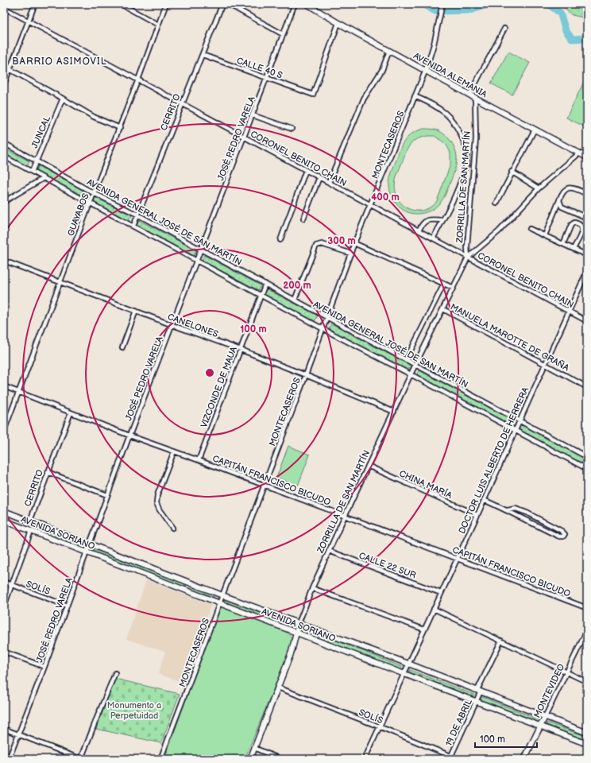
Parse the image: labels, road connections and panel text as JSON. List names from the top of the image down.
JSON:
{
  "streets": {
    "street": [
      "CALLE 40 S",
      "AVENIDA ALEMANIA",
      "CERRITO",
      "JUNCAL",
      "JOSÉ PEDRO VARELA",
      "MONTECASEROS",
      "CORONEL BENITO CHAIN",
      "ZORRILLA DE SAN MARTÍN",
      "GUAYABOS",
      "AVENIDA GENERAL JOSÉ DE SAN MARTÍN",
      "CANELONES",
      "MANUELA MAROTTE DE GRAÑA",
      "VIZCONDE DE MAUA",
      "DOCTOR LUIS ALBERTO DE HERRERA",
      "CAPITÁN FRANCISCO BICUDO",
      "CHINA MARÍA",
      "AVENIDA SORIANO",
      "CALLE 22 SUR",
      "SOLÍS",
      "MONTEVIDEO",
      "19 DE ABRIL"
    ]
  },
  "crossings": [
    ["CALLE 40 S", "AVENIDA ALEMANIA"],
    ["CALLE 40 S", "CERRITO"],
    ["CALLE 40 S", "JOSÉ PEDRO VARELA"],
    ["AVENIDA ALEMANIA", "MONTECASEROS"],
    ["AVENIDA ALEMANIA", "ZORRILLA DE SAN MARTÍN"],
    ["CERRITO", "CORONEL BENITO CHAIN"],
    ["CERRITO", "AVENIDA GENERAL JOSÉ DE SAN MARTÍN"],
    ["CERRITO", "CAPITÁN FRANCISCO BICUDO"],
    ["CERRITO", "AVENIDA SORIANO"],
    ["CERRITO", "SOLÍS"],
    ["JUNCAL", "AVENIDA GENERAL JOSÉ DE SAN MARTÍN"],
    ["JOSÉ PEDRO VARELA", "CORONEL BENITO CHAIN"],
    ["JOSÉ PEDRO VARELA", "AVENIDA GENERAL JOSÉ DE SAN MARTÍN"],
    ["JOSÉ PEDRO VARELA", "CANELONES"],
    ["JOSÉ PEDRO VARELA", "CAPITÁN FRANCISCO BICUDO"],
    ["JOSÉ PEDRO VARELA", "AVENIDA SORIANO"],
    ["JOSÉ PEDRO VARELA", "SOLÍS"],
    ["MONTECASEROS", "CORONEL BENITO CHAIN"],
    ["MONTECASEROS", "AVENIDA GENERAL JOSÉ DE SAN MARTÍN"],
    ["MONTECASEROS", "CANELONES"],
    ["MONTECASEROS", "CAPITÁN FRANCISCO BICUDO"],
    ["MONTECASEROS", "AVENIDA SORIANO"],
    ["CORONEL BENITO CHAIN", "ZORRILLA DE SAN MARTÍN"],
    ["CORONEL BENITO CHAIN", "GUAYABOS"],
    ["CORONEL BENITO CHAIN", "DOCTOR LUIS ALBERTO DE HERRERA"],
    ["ZORRILLA DE SAN MARTÍN", "AVENIDA GENERAL JOSÉ DE SAN MARTÍN"],
    ["ZORRILLA DE SAN MARTÍN", "CANELONES"],
    ["ZORRILLA DE SAN MARTÍN", "MANUELA MAROTTE DE GRAÑA"],
    ["ZORRILLA DE SAN MARTÍN", "CAPITÁN FRANCISCO BICUDO"],
    ["ZORRILLA DE SAN MARTÍN", "CHINA MARÍA"],
    ["ZORRILLA DE SAN MARTÍN", "AVENIDA SORIANO"],
    ["ZORRILLA DE SAN MARTÍN", "CALLE 22 SUR"],
    ["ZORRILLA DE SAN MARTÍN", "SOLÍS"],
    ["GUAYABOS", "AVENIDA GENERAL JOSÉ DE SAN MARTÍN"],
    ["GUAYABOS", "CANELONES"],
    ["GUAYABOS", "CAPITÁN FRANCISCO BICUDO"],
    ["AVENIDA GENERAL JOSÉ DE SAN MARTÍN", "VIZCONDE DE MAUA"],
    ["AVENIDA GENERAL JOSÉ DE SAN MARTÍN", "DOCTOR LUIS ALBERTO DE HERRERA"],
    ["CANELONES", "VIZCONDE DE MAUA"],
    ["MANUELA MAROTTE DE GRAÑA", "DOCTOR LUIS ALBERTO DE HERRERA"],
    ["VIZCONDE DE MAUA", "CAPITÁN FRANCISCO BICUDO"],
    ["DOCTOR LUIS ALBERTO DE HERRERA", "CAPITÁN FRANCISCO BICUDO"],
    ["DOCTOR LUIS ALBERTO DE HERRERA", "CHINA MARÍA"],
    ["DOCTOR LUIS ALBERTO DE HERRERA", "AVENIDA SORIANO"],
    ["DOCTOR LUIS ALBERTO DE HERRERA", "CALLE 22 SUR"],
    ["DOCTOR LUIS ALBERTO DE HERRERA", "SOLÍS"],
    ["AVENIDA SORIANO", "MONTEVIDEO"],
    ["AVENIDA SORIANO", "19 DE ABRIL"],
    ["SOLÍS", "19 DE ABRIL"]
  ],
  "districts": ["BARRIO ASIMOVIL"],
  "parks": ["Monumento a Perpetuidad"],
  "scale_bar": "100 m",
  "rings": [
    "400 m",
    "300 m",
    "200 m",
    "100 m"
  ]
}
